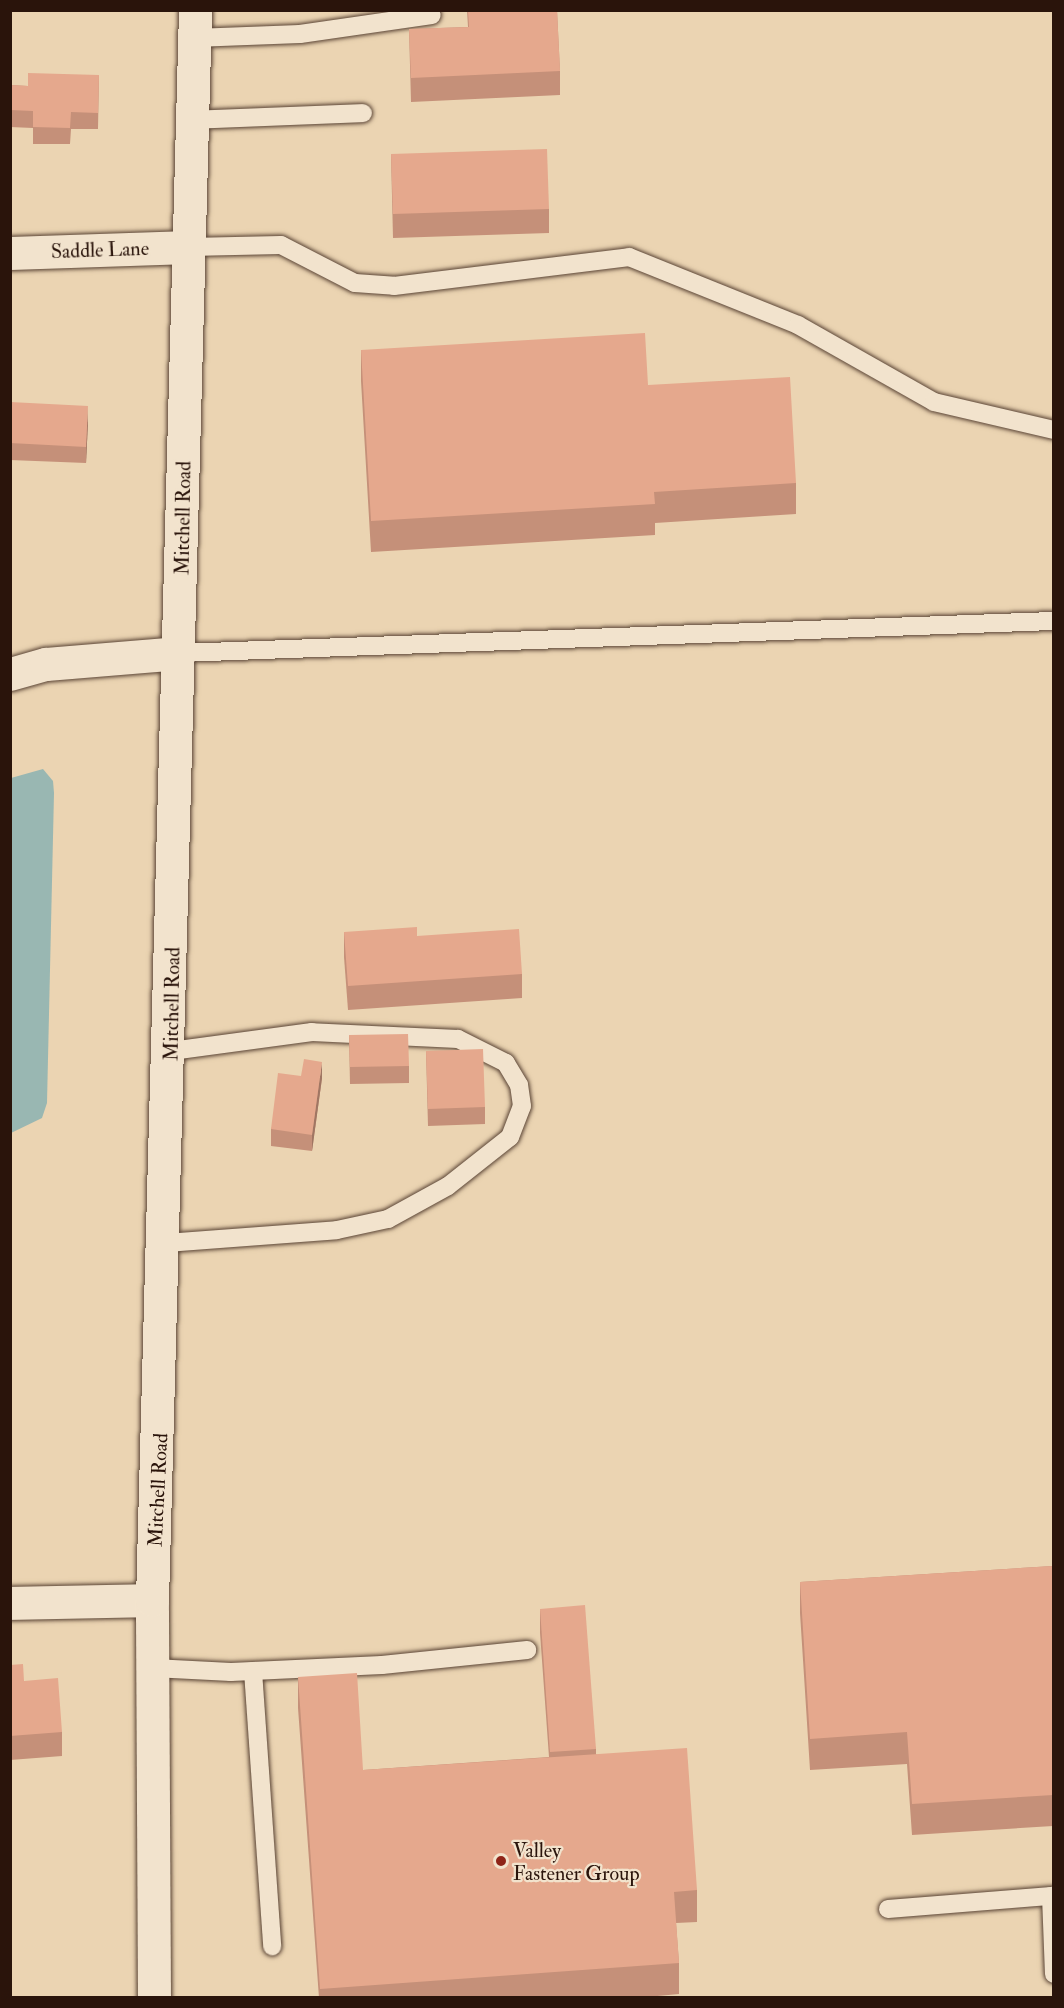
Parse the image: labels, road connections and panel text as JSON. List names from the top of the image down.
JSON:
{
  "streets": {
    "street": ["Saddle Lane", "Mitchell Road"]
  },
  "crossings": [
    ["Saddle Lane", "Mitchell Road"]
  ],
  "places": ["Valley Fastener Group"]
}
